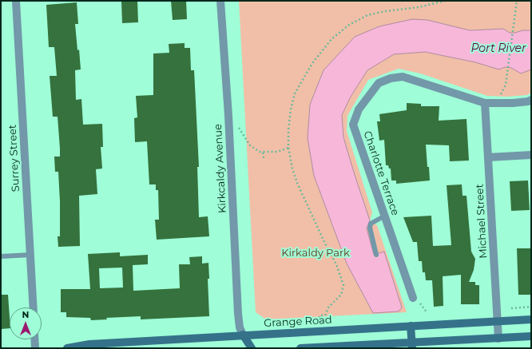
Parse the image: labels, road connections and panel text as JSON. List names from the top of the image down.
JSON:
{
  "streets": {
    "main road": ["Grange Road"],
    "street": [
      "Surrey Street",
      "Kirkcaldy Avenue",
      "Charlotte Terrace",
      "Michael Street"
    ]
  },
  "crossings": [
    ["Kirkcaldy Avenue", "Grange Road"],
    ["Charlotte Terrace", "Michael Street"],
    ["Michael Street", "Grange Road"]
  ],
  "water": ["Port River"],
  "parks": ["Kirkaldy Park"],
  "north": "top"
}
